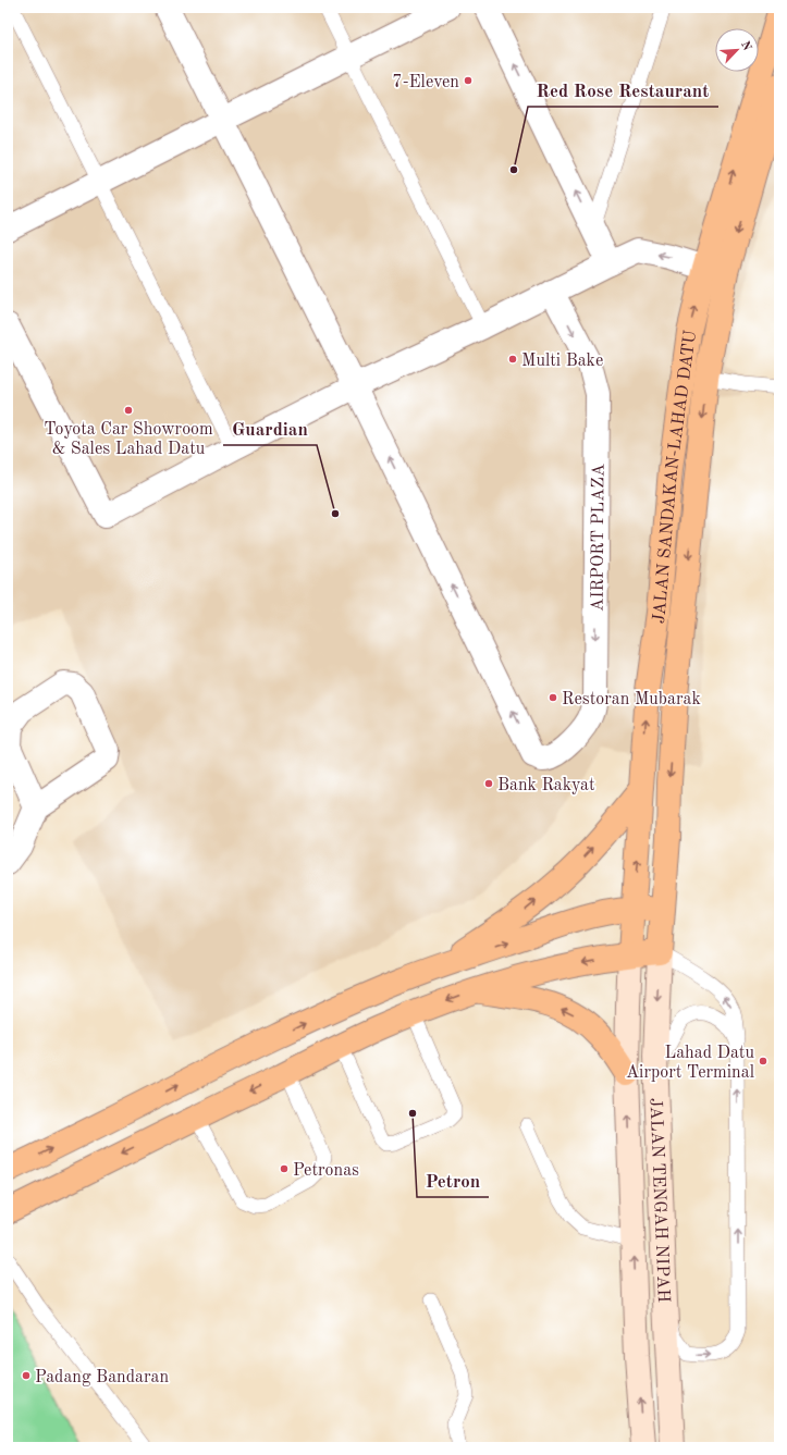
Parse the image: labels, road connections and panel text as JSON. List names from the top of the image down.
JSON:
{
  "streets": {
    "highway": ["JALAN SANDAKAN-LAHAD DATU"],
    "main road": ["JALAN TENGAH NIPAH"],
    "street": ["AIRPORT PLAZA"]
  },
  "crossings": [
    ["JALAN SANDAKAN-LAHAD DATU", "JALAN TENGAH NIPAH"]
  ],
  "places": [
    "7-Eleven",
    "Red Rose Restaurant",
    "Multi Bake",
    "Toyota Car Showroom & Sales Lahad Datu",
    "Guardian",
    "Restoran Mubarak",
    "Bank Rakyat",
    "Lahad Datu Airport Terminal",
    "Petron",
    "Petronas",
    "Padang Bandaran"
  ],
  "north": "top right"
}
